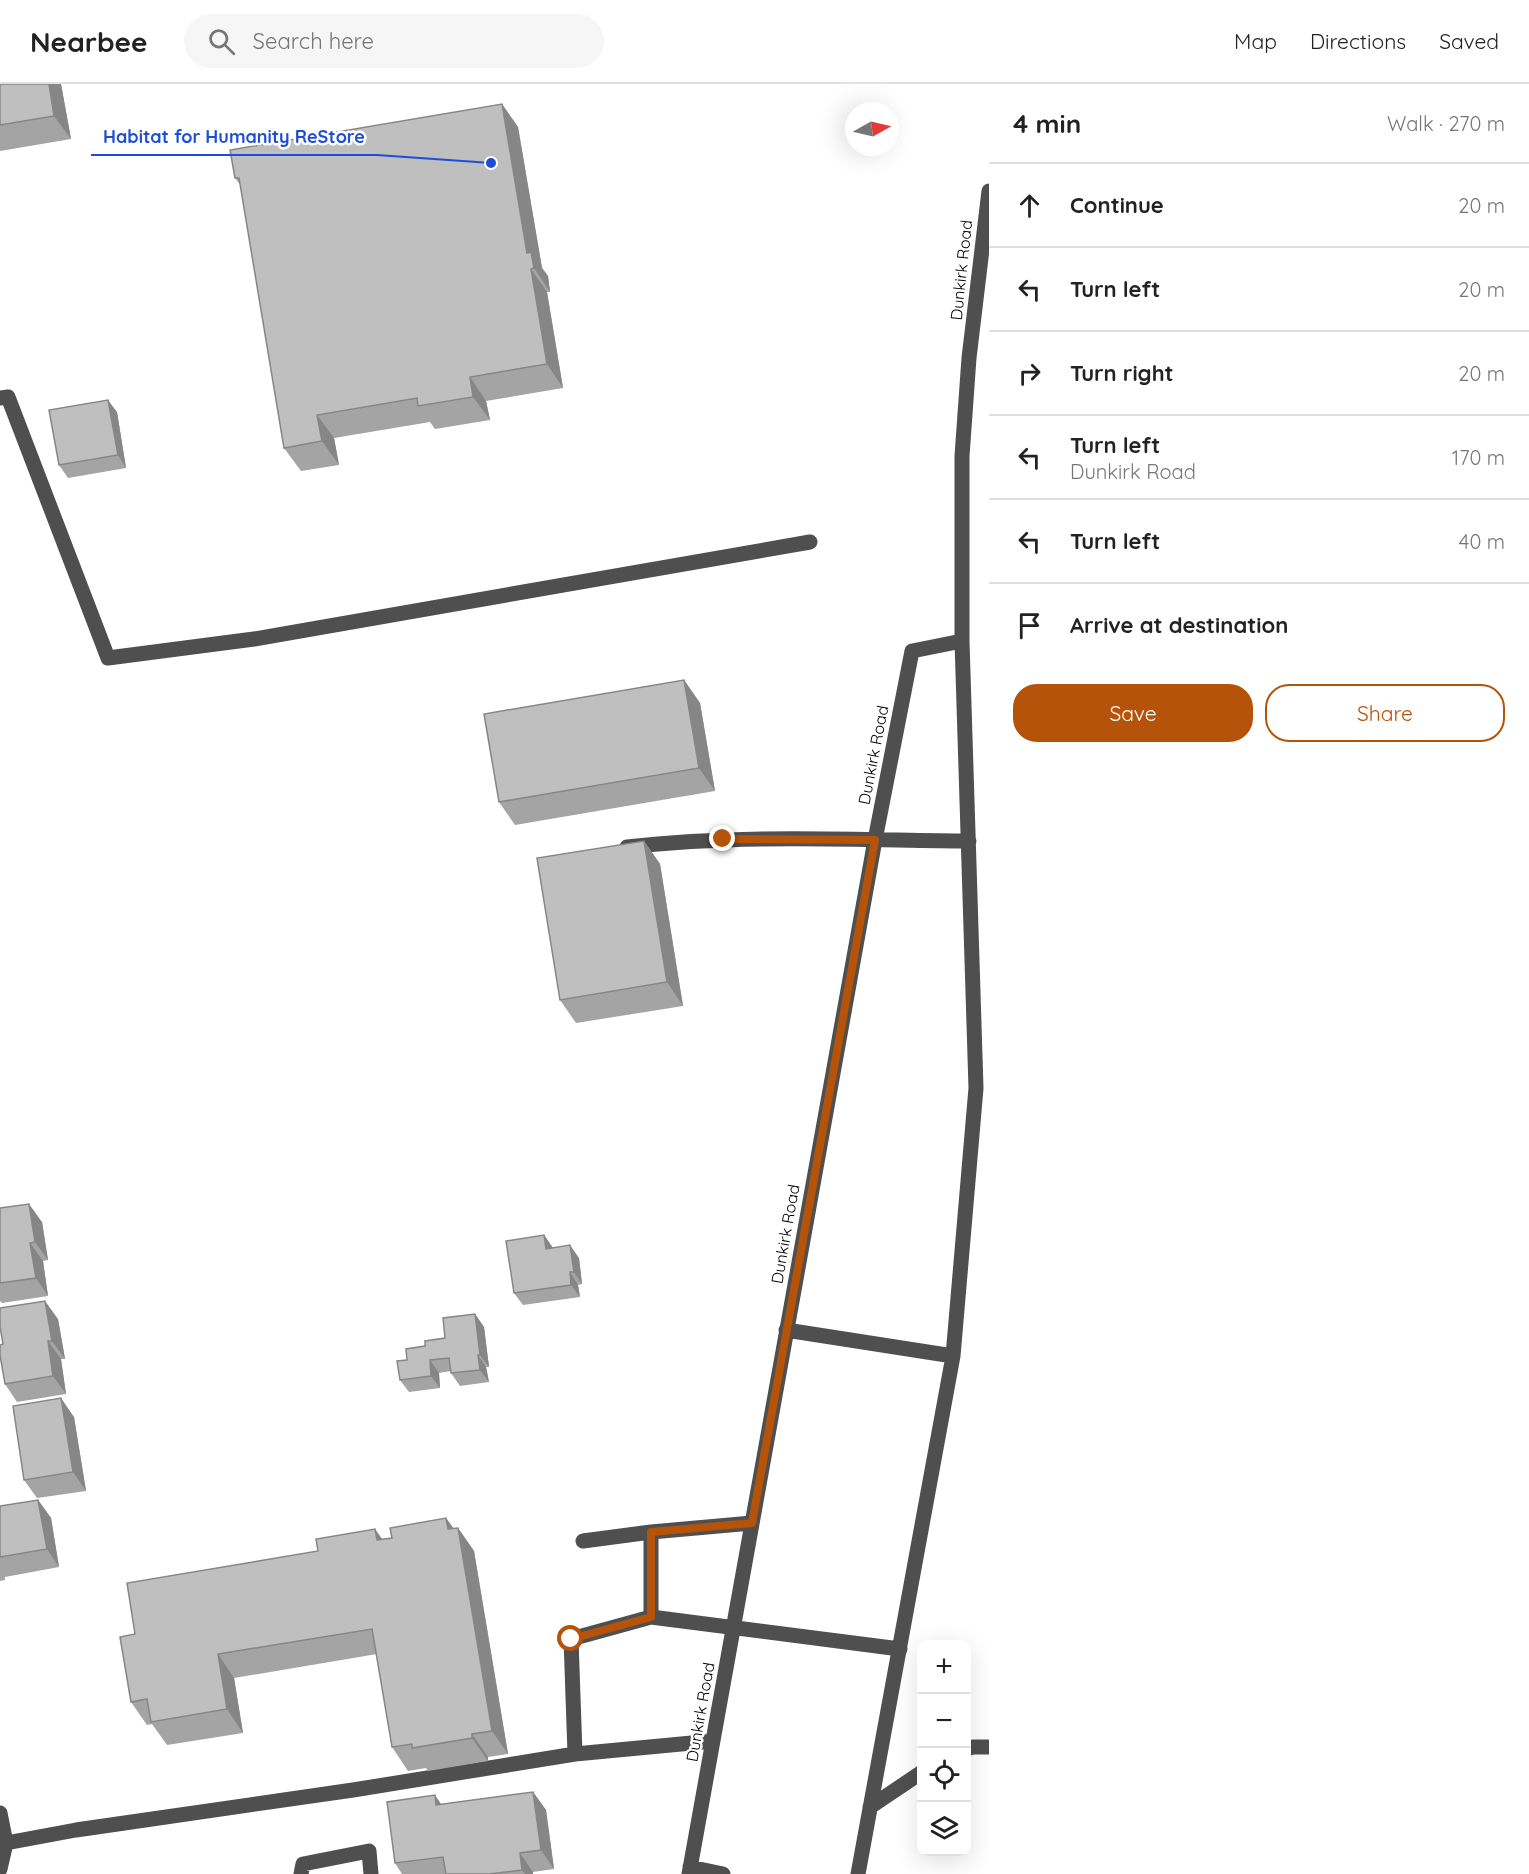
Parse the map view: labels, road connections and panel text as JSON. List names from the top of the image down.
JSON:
{
  "streets": {
    "street": ["Dunkirk Road"]
  },
  "places": ["Habitat for Humanity ReStore"],
  "north": "right",
  "page": {
    "header": "Nearbee",
    "search": "Search here",
    "nav": ["Map", "Directions", "Saved"],
    "heading": ["4 min", "Walk · 270 m"],
    "list": [
      ["Continue", "20 m"],
      ["Turn left", "20 m"],
      ["Turn right", "20 m"],
      ["Turn left", "Dunkirk Road", "170 m"],
      ["Turn left", "40 m"],
      "Arrive at destination"
    ],
    "buttons": ["Save", "Share"],
    "map_buttons": ["+", "−"]
  }
}
